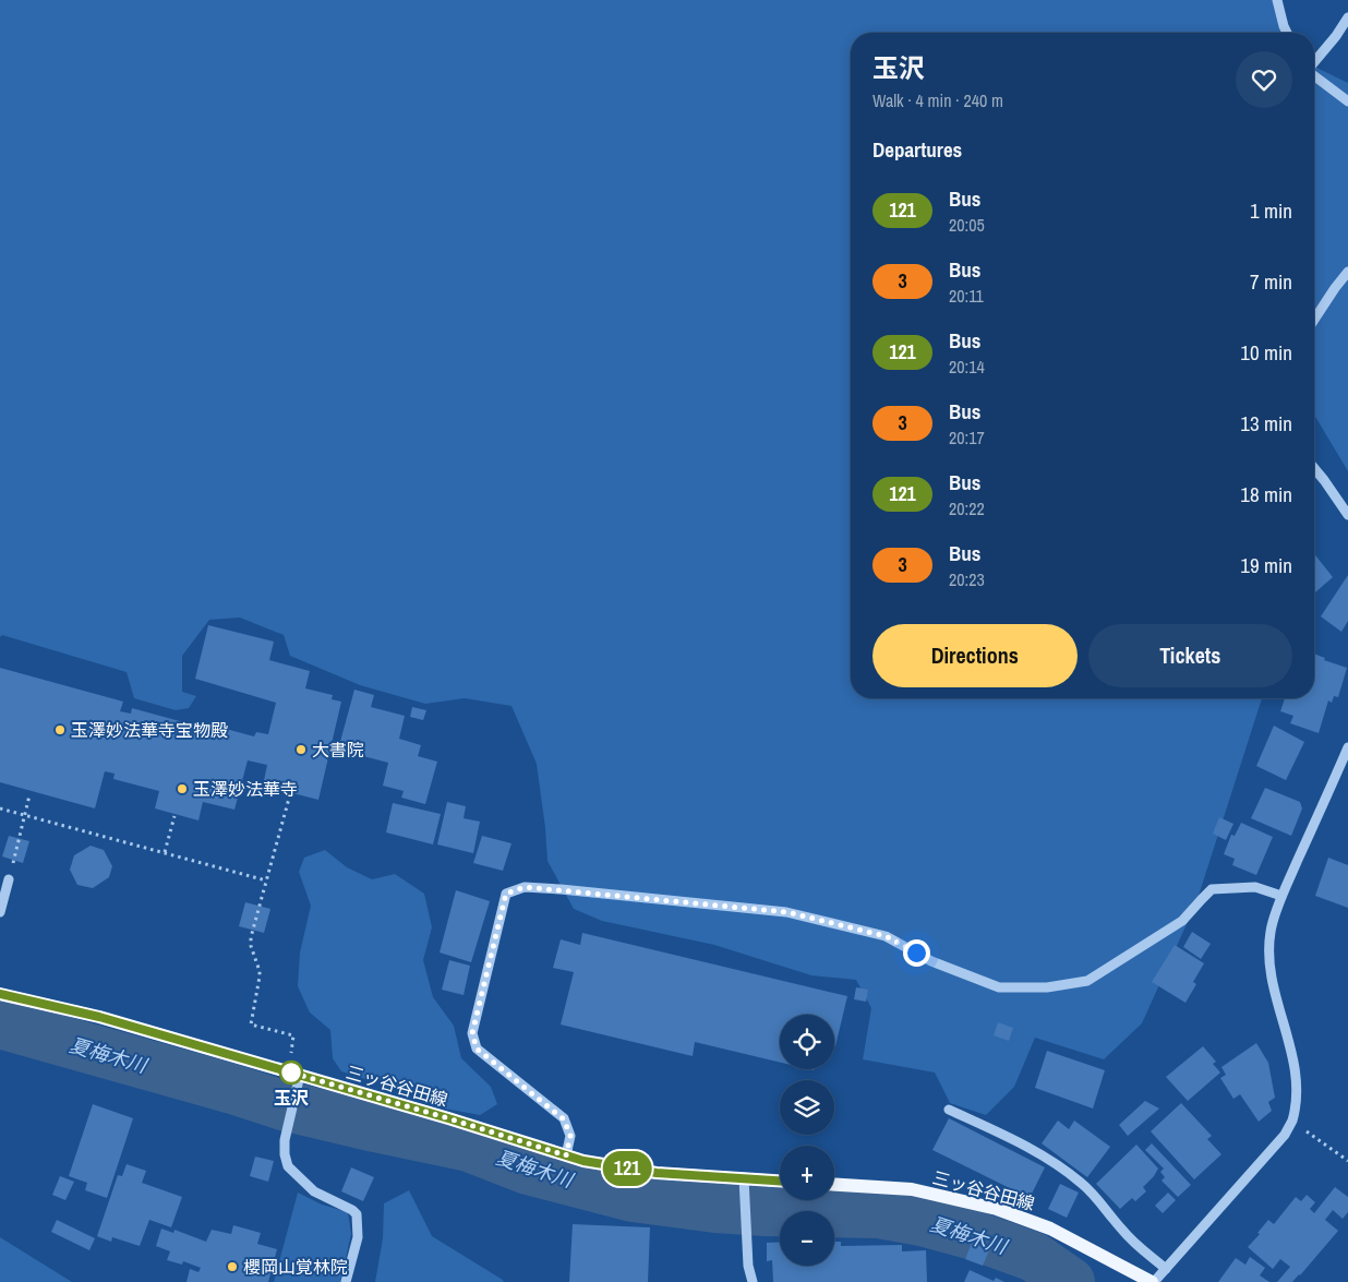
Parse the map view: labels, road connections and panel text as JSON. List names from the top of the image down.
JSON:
{
  "streets": {
    "main road": ["三ッ谷谷田線"]
  },
  "water": ["夏梅木川"],
  "places": [
    "玉澤妙法華寺宝物殿",
    "大書院",
    "玉澤妙法華寺",
    "玉沢",
    "櫻岡山覚林院"
  ],
  "lines": ["bus line 121"],
  "page": {
    "on_map": "121",
    "heading": [
      ["玉沢", "Walk · 4 min · 240 m"],
      "Departures"
    ],
    "list": [
      {
        "mark": "121",
        "name": "Bus",
        "note": "20:05",
        "value": "1 min"
      },
      {
        "mark": "3",
        "name": "Bus",
        "note": "20:11",
        "value": "7 min"
      },
      {
        "mark": "121",
        "name": "Bus",
        "note": "20:14",
        "value": "10 min"
      },
      {
        "mark": "3",
        "name": "Bus",
        "note": "20:17",
        "value": "13 min"
      },
      {
        "mark": "121",
        "name": "Bus",
        "note": "20:22",
        "value": "18 min"
      },
      {
        "mark": "3",
        "name": "Bus",
        "note": "20:23",
        "value": "19 min"
      }
    ],
    "buttons": ["Directions", "Tickets"],
    "map_buttons": ["+", "−"]
  }
}
